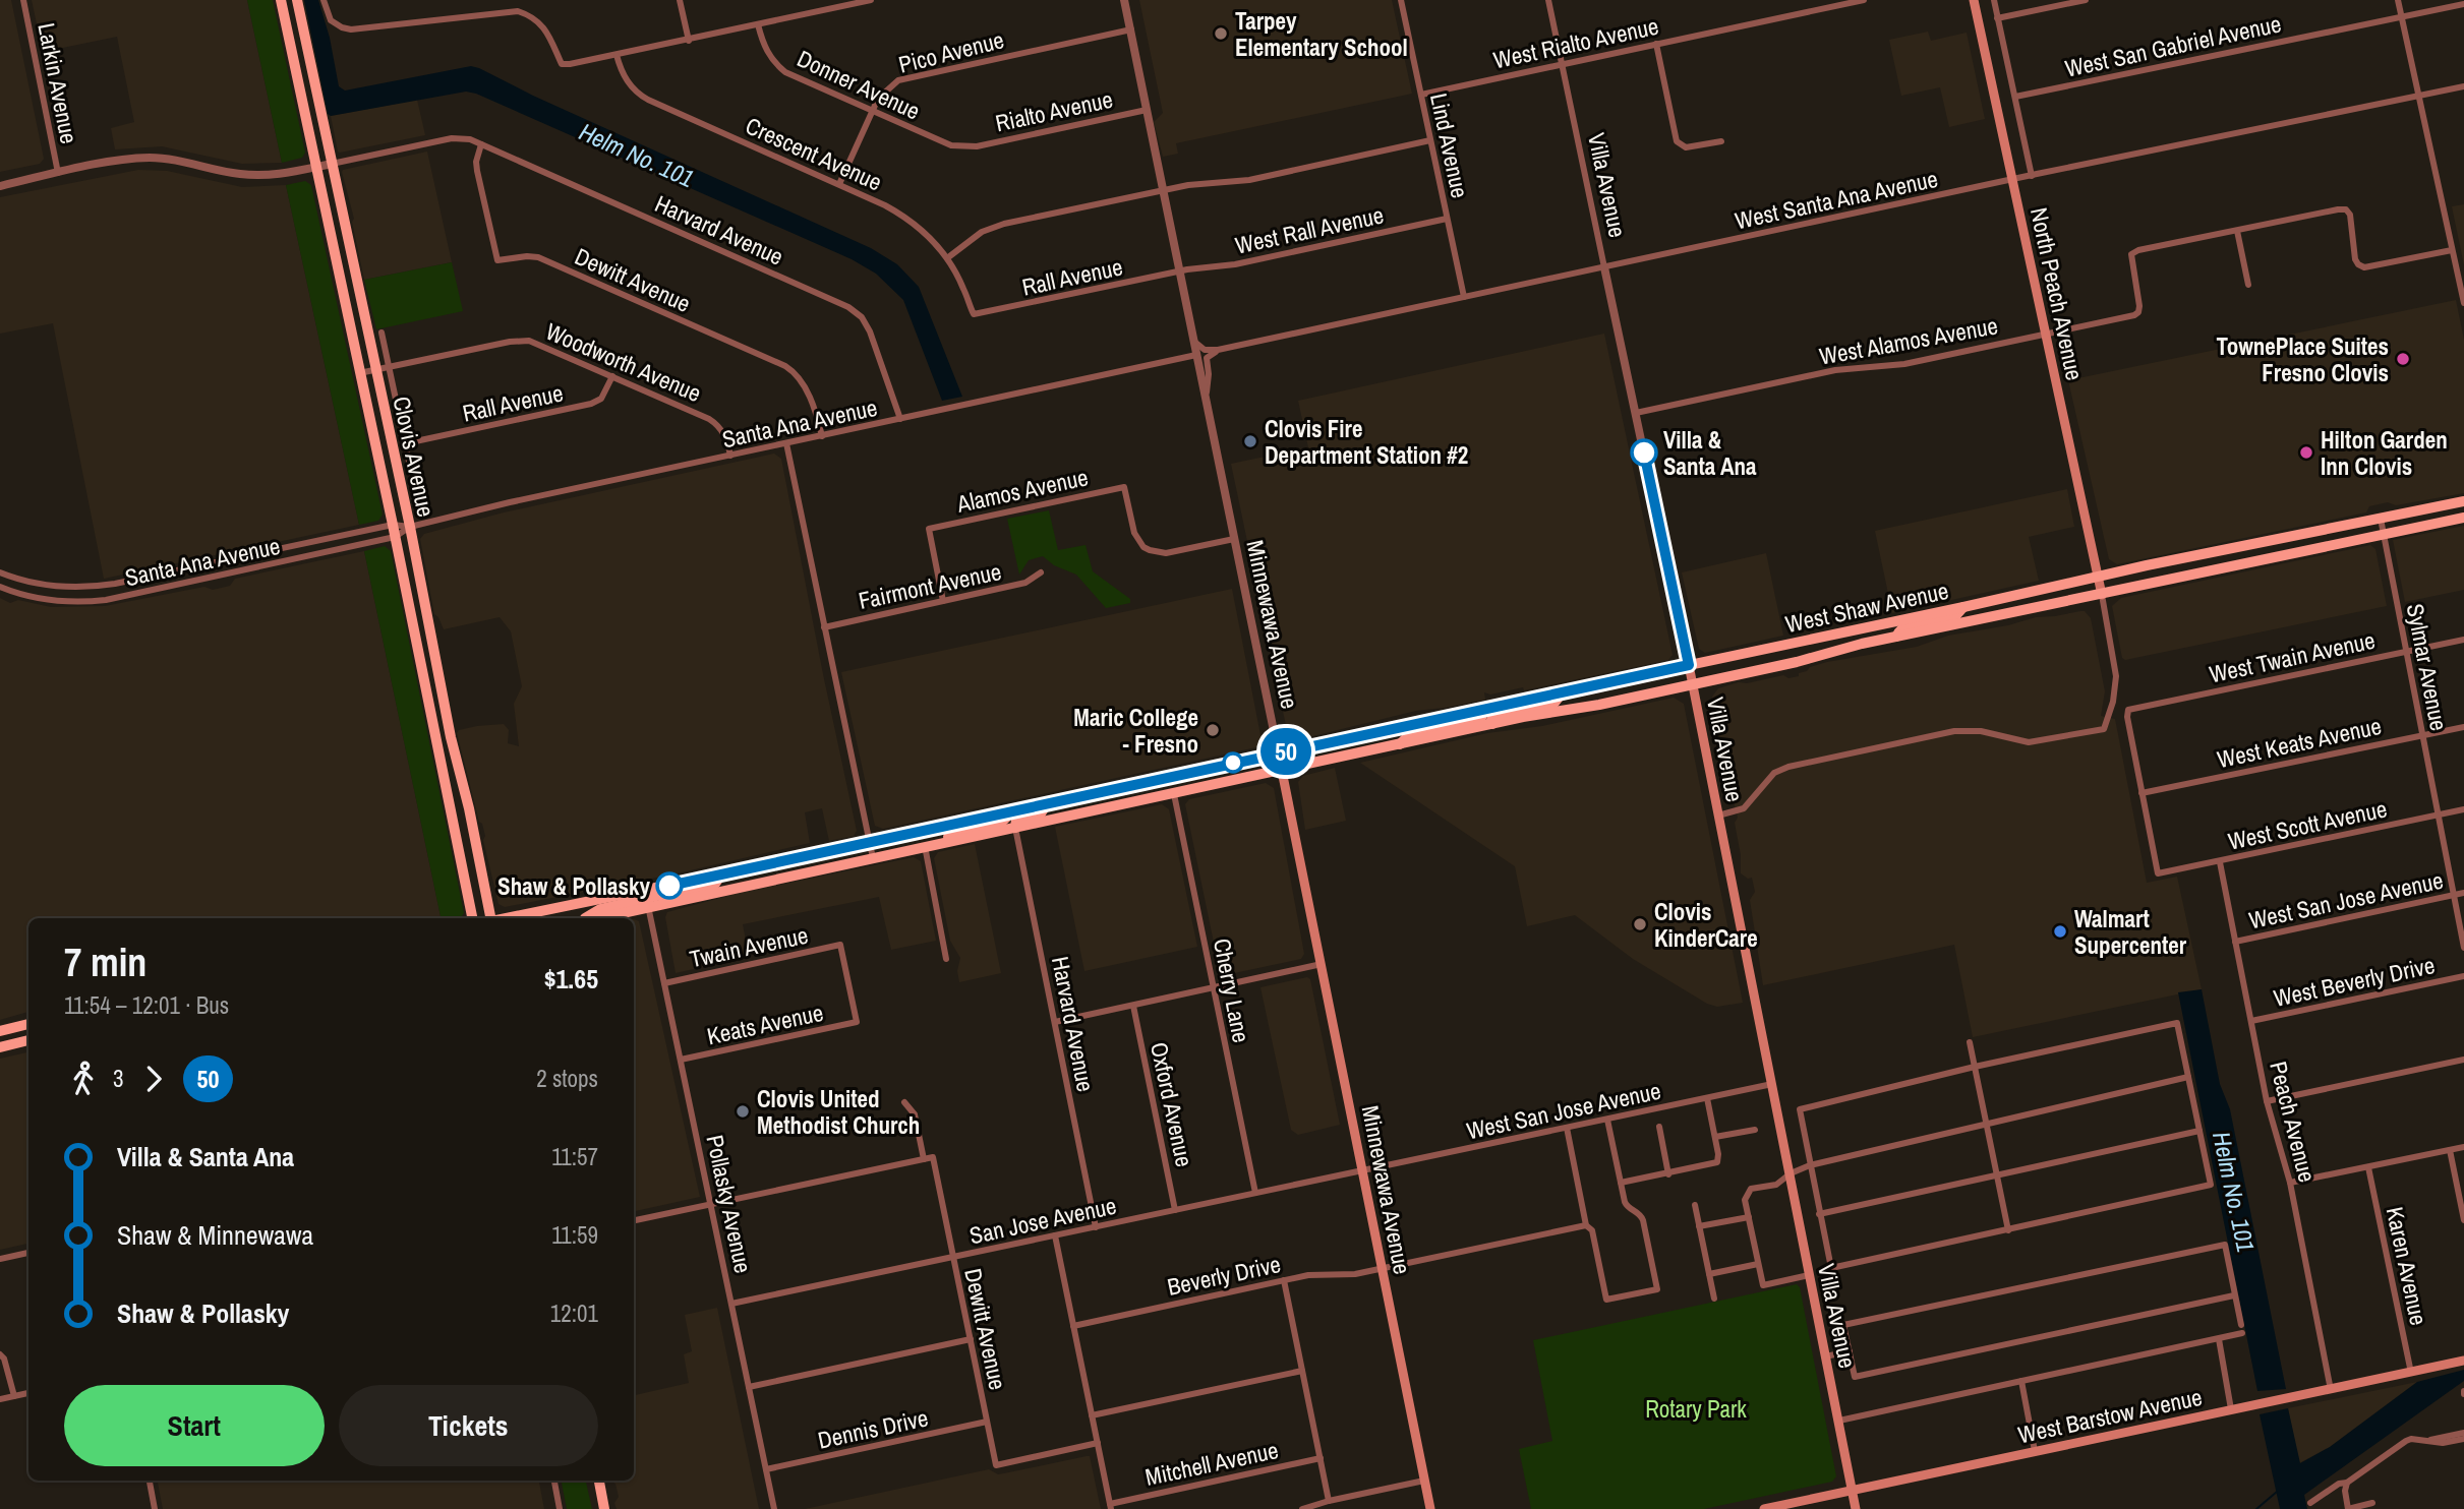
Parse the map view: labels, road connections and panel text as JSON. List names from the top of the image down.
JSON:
{
  "streets": {
    "main road": [
      "Villa Avenue",
      "North Peach Avenue",
      "Clovis Avenue",
      "West Shaw Avenue",
      "Minnewawa Avenue",
      "West Barstow Avenue"
    ],
    "street": [
      "West Rialto Avenue",
      "West San Gabriel Avenue",
      "Pico Avenue",
      "Larkin Avenue",
      "Donner Avenue",
      "Rialto Avenue",
      "Lind Avenue",
      "Crescent Avenue",
      "West Santa Ana Avenue",
      "Harvard Avenue",
      "West Rall Avenue",
      "Rall Avenue",
      "Dewitt Avenue",
      "West Alamos Avenue",
      "Woodworth Avenue",
      "Santa Ana Avenue",
      "Alamos Avenue",
      "Fairmont Avenue",
      "West Twain Avenue",
      "Sylmar Avenue",
      "West Keats Avenue",
      "West Scott Avenue",
      "West San Jose Avenue",
      "Twain Avenue",
      "West Beverly Drive",
      "Cherry Lane",
      "Keats Avenue",
      "Oxford Avenue",
      "Peach Avenue",
      "Pollasky Avenue",
      "San Jose Avenue",
      "Karen Avenue",
      "Beverly Drive",
      "Dennis Drive",
      "Mitchell Avenue"
    ]
  },
  "crossings": [
    ["West Rialto Avenue", "Lind Avenue"],
    ["West Rialto Avenue", "Villa Avenue"],
    ["Pico Avenue", "Donner Avenue"],
    ["Pico Avenue", "Crescent Avenue"],
    ["Pico Avenue", "Minnewawa Avenue"],
    ["Donner Avenue", "Rialto Avenue"],
    ["Rialto Avenue", "Minnewawa Avenue"],
    ["Lind Avenue", "West Santa Ana Avenue"],
    ["Lind Avenue", "West Rall Avenue"],
    ["Crescent Avenue", "Rall Avenue"],
    ["Villa Avenue", "West Santa Ana Avenue"],
    ["Villa Avenue", "West Alamos Avenue"],
    ["Villa Avenue", "West Shaw Avenue"],
    ["Villa Avenue", "West San Jose Avenue"],
    ["Villa Avenue", "West Barstow Avenue"],
    ["West Santa Ana Avenue", "North Peach Avenue"],
    ["Harvard Avenue", "Dewitt Avenue"],
    ["Harvard Avenue", "Santa Ana Avenue"],
    ["Harvard Avenue", "Clovis Avenue"],
    ["Harvard Avenue", "West Shaw Avenue"],
    ["Harvard Avenue", "San Jose Avenue"],
    ["West Rall Avenue", "Rall Avenue"],
    ["West Rall Avenue", "Minnewawa Avenue"],
    ["Rall Avenue", "Woodworth Avenue"],
    ["Rall Avenue", "Minnewawa Avenue"],
    ["Dewitt Avenue", "Santa Ana Avenue"],
    ["Dewitt Avenue", "San Jose Avenue"],
    ["Dewitt Avenue", "Dennis Drive"],
    ["North Peach Avenue", "West Alamos Avenue"],
    ["North Peach Avenue", "West Shaw Avenue"],
    ["Woodworth Avenue", "Santa Ana Avenue"],
    ["Santa Ana Avenue", "Clovis Avenue"],
    ["Santa Ana Avenue", "Minnewawa Avenue"],
    ["Alamos Avenue", "Fairmont Avenue"],
    ["Alamos Avenue", "Minnewawa Avenue"],
    ["West Shaw Avenue", "Minnewawa Avenue"],
    ["West Shaw Avenue", "Sylmar Avenue"],
    ["West Shaw Avenue", "Cherry Lane"],
    ["Minnewawa Avenue", "West San Jose Avenue"],
    ["Minnewawa Avenue", "San Jose Avenue"],
    ["Minnewawa Avenue", "Beverly Drive"],
    ["West Twain Avenue", "Sylmar Avenue"],
    ["West Twain Avenue", "West Keats Avenue"],
    ["West Twain Avenue", "West Scott Avenue"],
    ["Sylmar Avenue", "West Keats Avenue"],
    ["Sylmar Avenue", "West Scott Avenue"],
    ["Sylmar Avenue", "West San Jose Avenue"],
    ["West Keats Avenue", "West Scott Avenue"],
    ["West Scott Avenue", "Peach Avenue"],
    ["West San Jose Avenue", "Peach Avenue"],
    ["West San Jose Avenue", "San Jose Avenue"],
    ["Twain Avenue", "Keats Avenue"],
    ["Twain Avenue", "Pollasky Avenue"],
    ["West Beverly Drive", "Peach Avenue"],
    ["Cherry Lane", "San Jose Avenue"],
    ["Keats Avenue", "Pollasky Avenue"],
    ["Oxford Avenue", "San Jose Avenue"],
    ["Peach Avenue", "West Barstow Avenue"],
    ["Pollasky Avenue", "San Jose Avenue"],
    ["Pollasky Avenue", "Dennis Drive"],
    ["Karen Avenue", "West Barstow Avenue"]
  ],
  "water": ["Helm No. 101"],
  "parks": ["Rotary Park"],
  "places": [
    "Tarpey Elementary School",
    "TownePlace Suites Fresno Clovis",
    "Clovis Fire Department Station #2",
    "Villa & Santa Ana",
    "Hilton Garden Inn Clovis",
    "Maric College - Fresno",
    "Shaw & Pollasky",
    "Clovis KinderCare",
    "Walmart Supercenter",
    "Clovis United Methodist Church"
  ],
  "lines": ["bus line 50"],
  "page": {
    "on_map": "50",
    "heading": ["7 min", "11:54 – 12:01 · Bus", "$1.65"],
    "legs": ["3", "50", "2 stops"],
    "list": [
      {
        "name": "Villa & Santa Ana",
        "value": "11:57"
      },
      {
        "name": "Shaw & Minnewawa",
        "value": "11:59"
      },
      {
        "name": "Shaw & Pollasky",
        "value": "12:01"
      }
    ],
    "buttons": ["Start", "Tickets"]
  }
}
